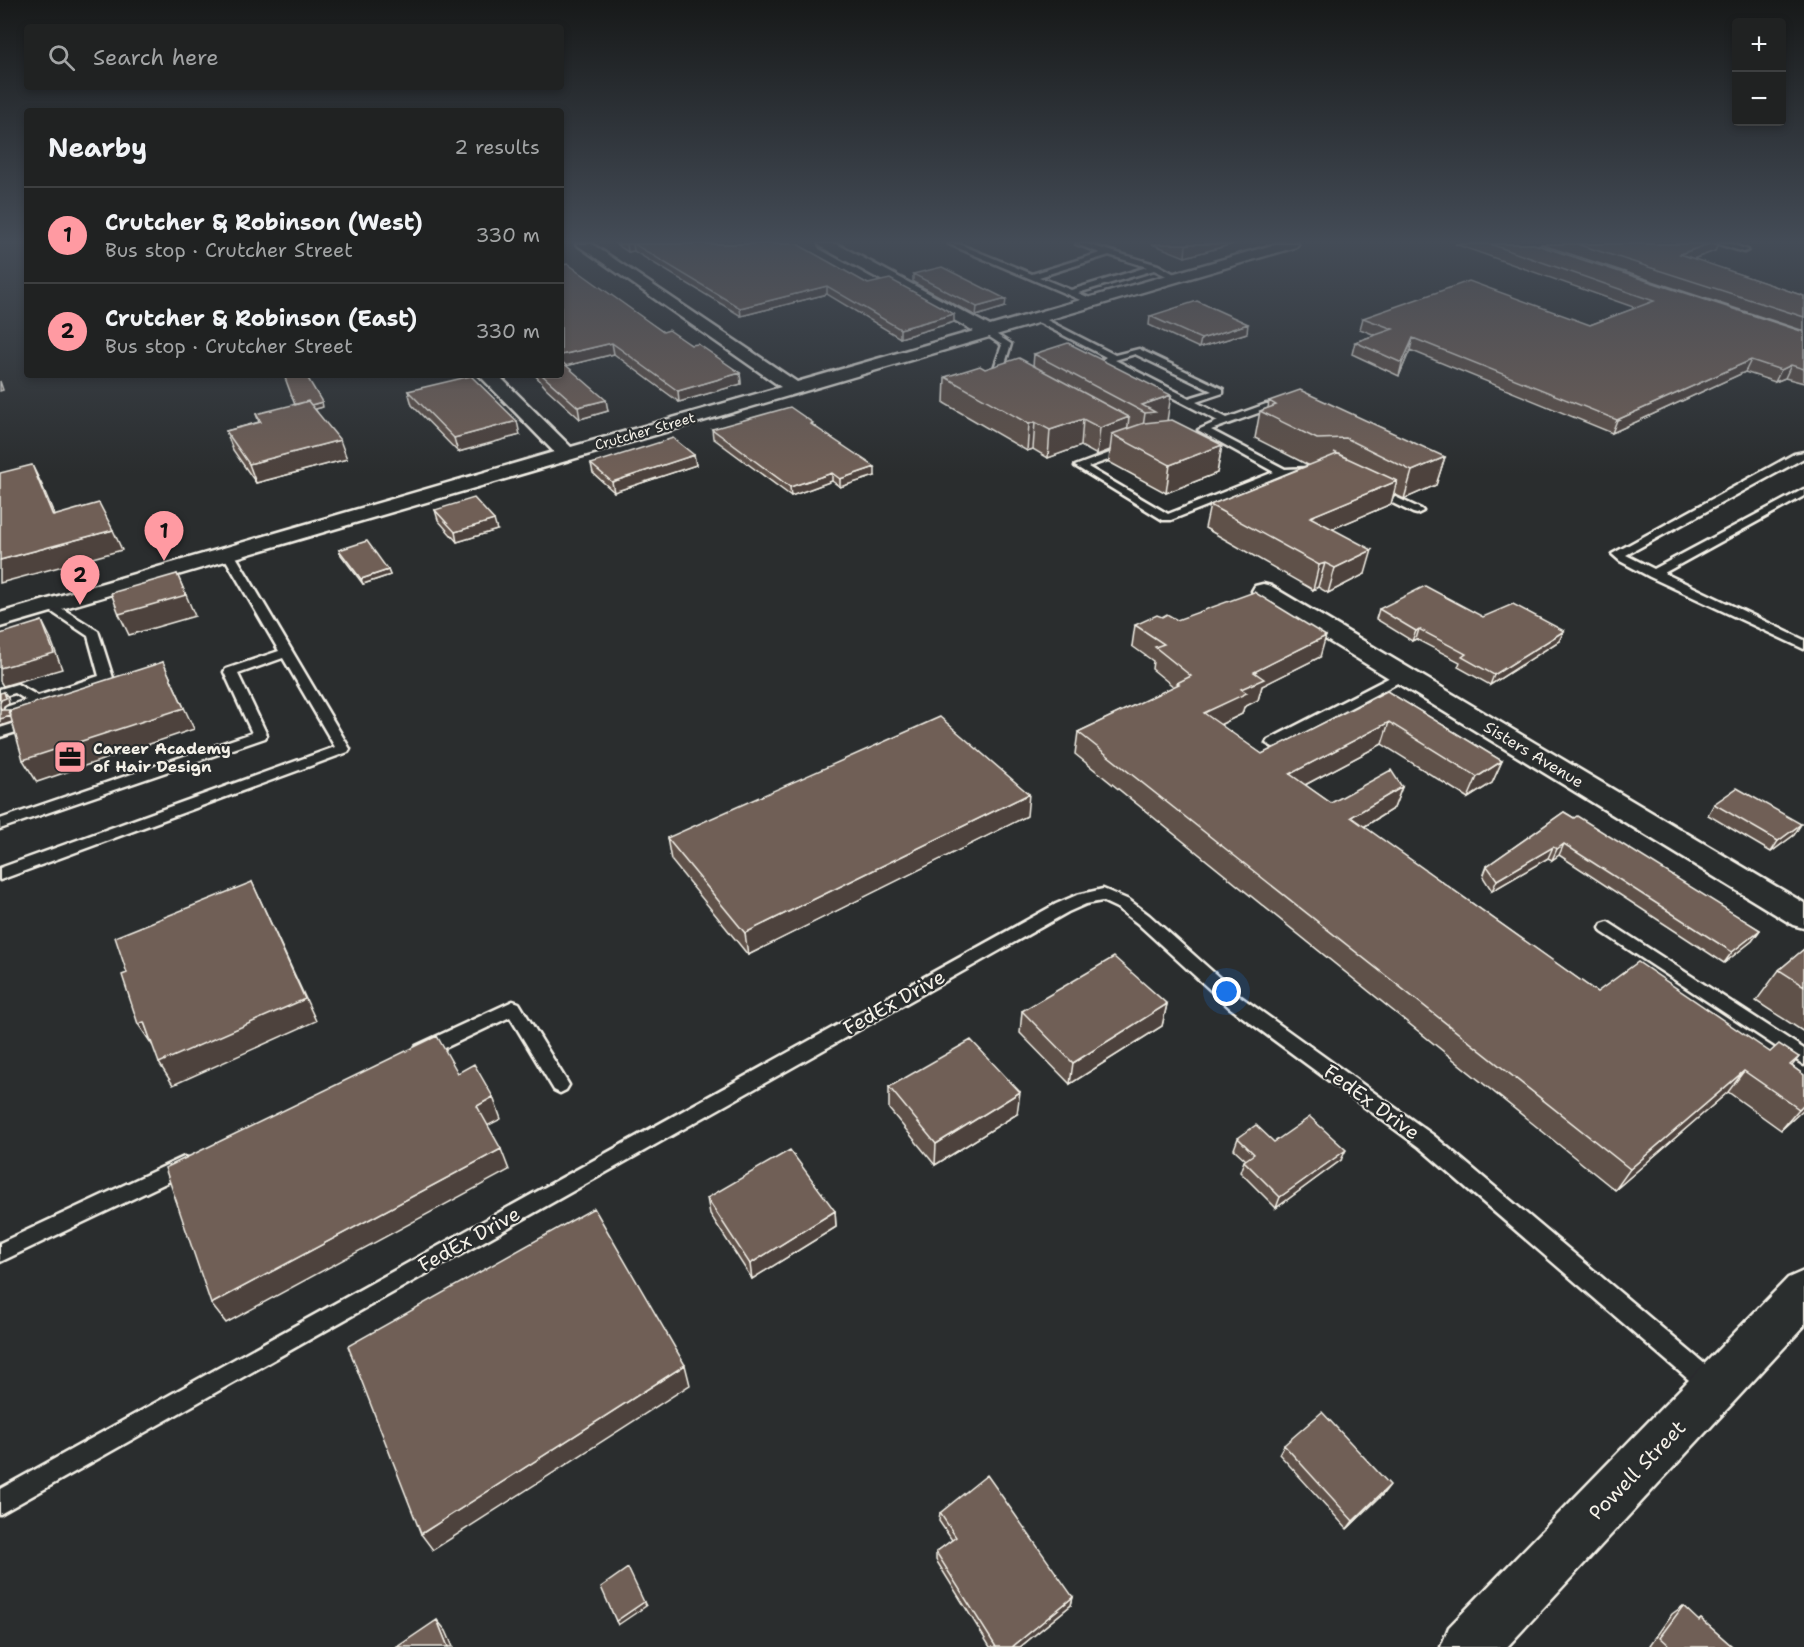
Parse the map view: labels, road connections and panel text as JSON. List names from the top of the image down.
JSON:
{
  "streets": {
    "street": ["Crutcher Street", "Sisters Avenue", "Powell Street"],
    "lane": ["FedEx Drive"]
  },
  "crossings": [
    ["FedEx Drive", "Powell Street"]
  ],
  "places": {
    "office": ["Career Academy of Hair Design"]
  },
  "page": {
    "map_buttons": ["+", "−"],
    "search": "Search here",
    "heading": ["Nearby", "2 results"],
    "list": [
      {
        "mark": "1",
        "name": "Crutcher & Robinson (West)",
        "note": "Bus stop · Crutcher Street",
        "value": "330 m"
      },
      {
        "mark": "2",
        "name": "Crutcher & Robinson (East)",
        "note": "Bus stop · Crutcher Street",
        "value": "330 m"
      }
    ],
    "pins": ["1", "2"]
  }
}
